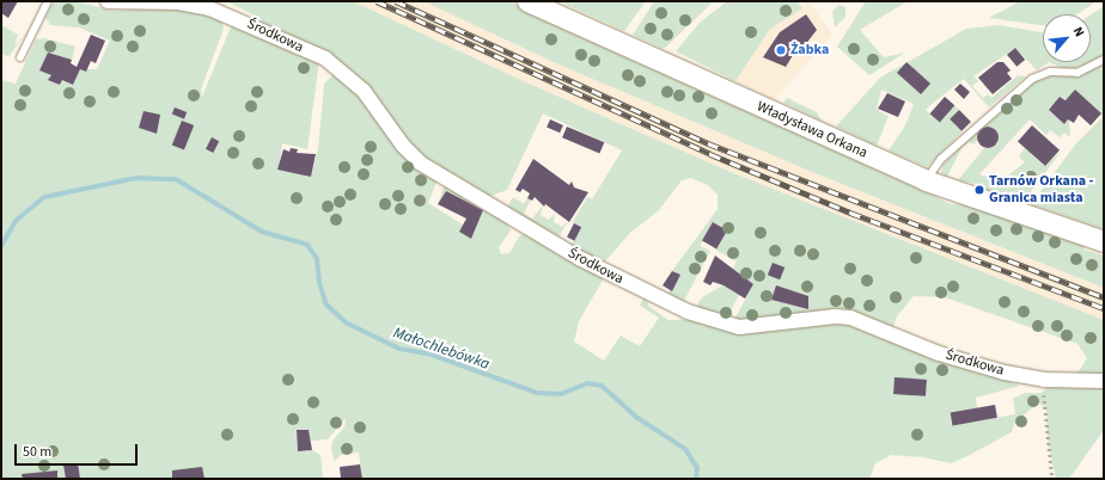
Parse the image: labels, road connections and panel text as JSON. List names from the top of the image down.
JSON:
{
  "streets": {
    "street": ["Środkowa", "Władysława Orkana"]
  },
  "water": ["Małochlebówka"],
  "places": ["Żabka", "Tarnów Orkana - Granica miasta"],
  "scale_bar": "50 m",
  "north": "top right"
}
